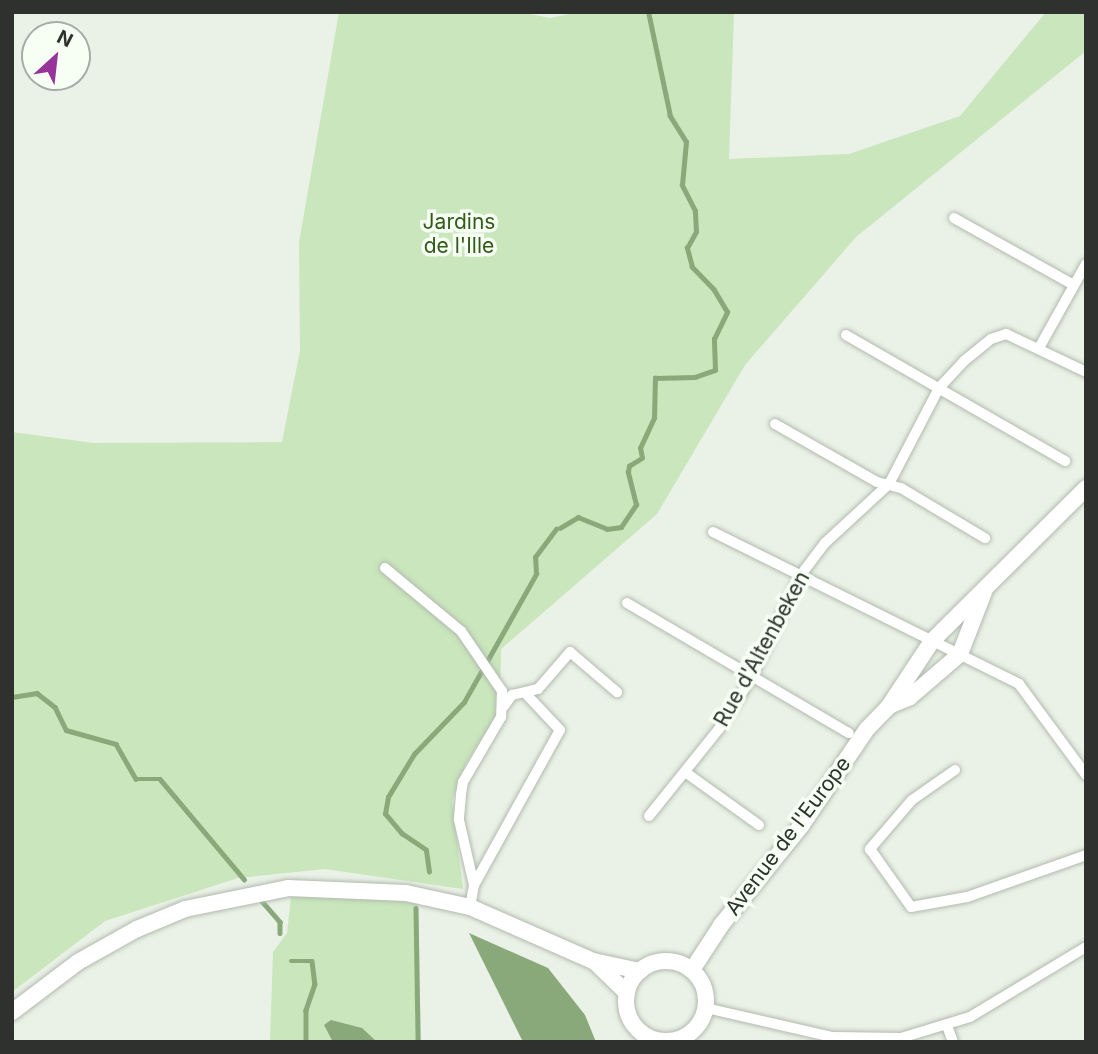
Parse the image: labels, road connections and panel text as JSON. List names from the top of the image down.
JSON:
{
  "streets": {
    "street": ["Rue d'Altenbeken", "Avenue de l'Europe"]
  },
  "parks": ["Jardins de l'Ille"],
  "north": "top right"
}
